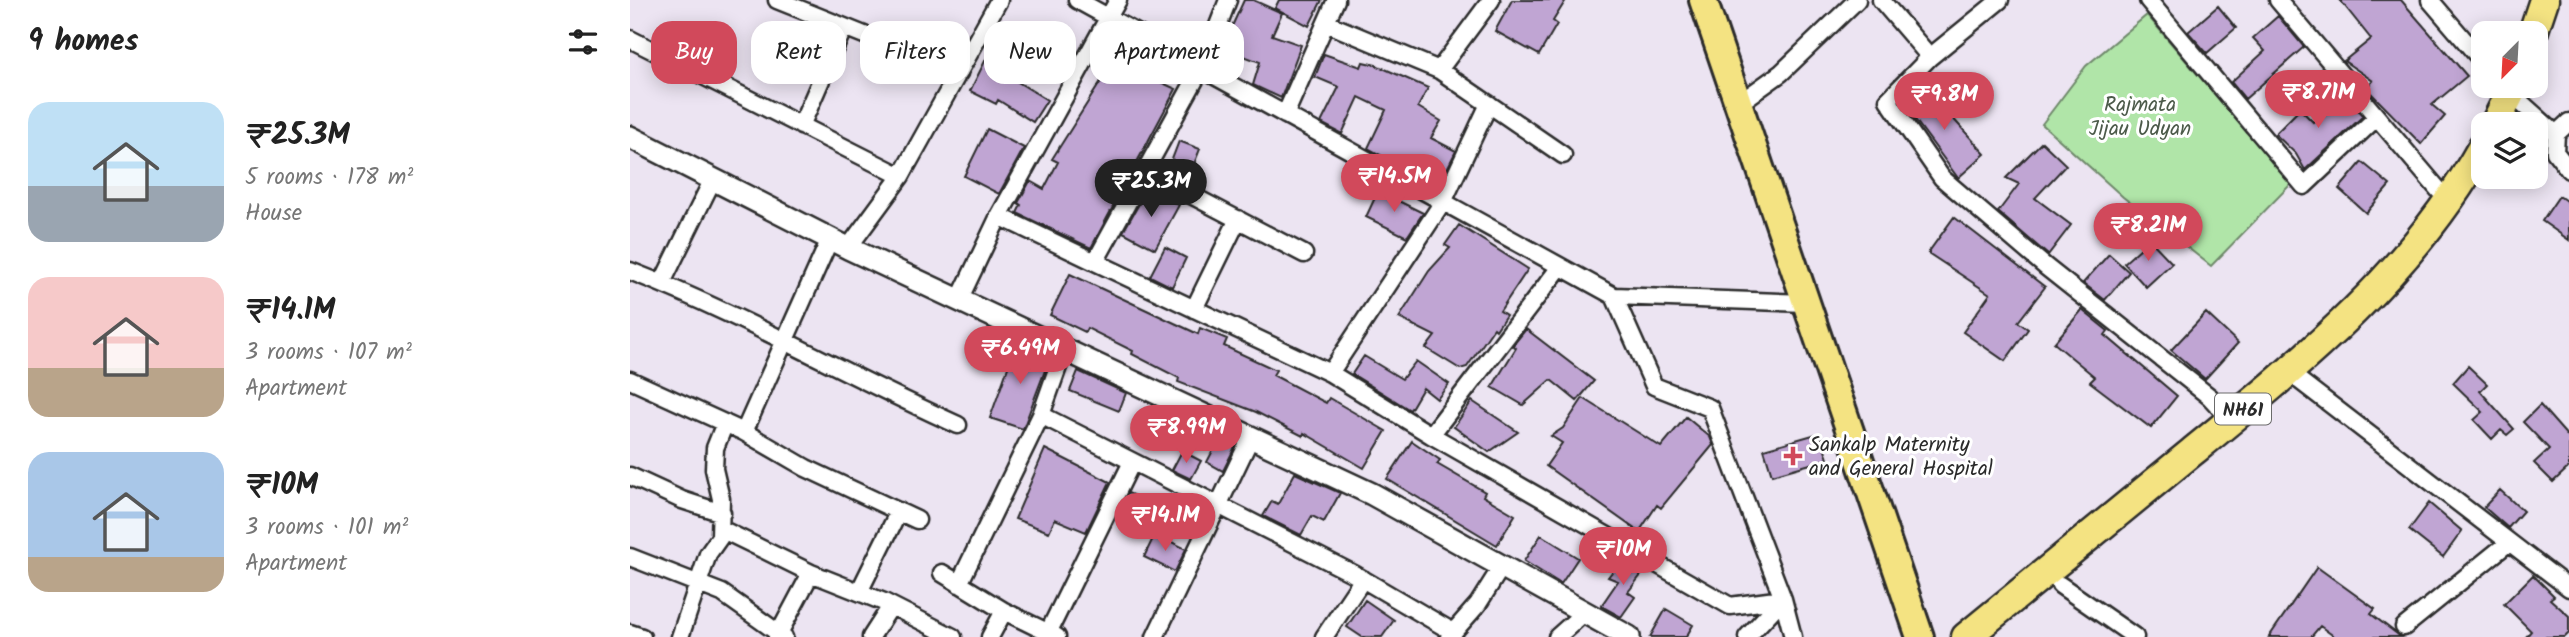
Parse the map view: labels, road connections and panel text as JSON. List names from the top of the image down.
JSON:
{
  "streets": {
    "highway": ["NH61"]
  },
  "parks": ["Rajmata Jijau Udyan"],
  "places": {
    "health": ["Sankalp Maternity and General Hospital"]
  },
  "north": "bottom left",
  "page": {
    "heading": "9 homes",
    "chip": [
      "Buy",
      "Rent",
      "Filters",
      "New",
      "Apartment"
    ],
    "price": [
      "₹8.71M",
      "₹9.8M",
      "₹14.5M",
      "₹25.3M",
      "₹8.21M",
      "₹6.49M",
      "₹8.99M",
      "₹14.1M",
      "₹10M"
    ],
    "list": [
      {
        "name": "₹25.3M",
        "note": "5 rooms · 178 m² · House"
      },
      {
        "name": "₹14.1M",
        "note": "3 rooms · 107 m² · Apartment"
      },
      {
        "name": "₹10M",
        "note": "3 rooms · 101 m² · Apartment"
      }
    ]
  }
}
